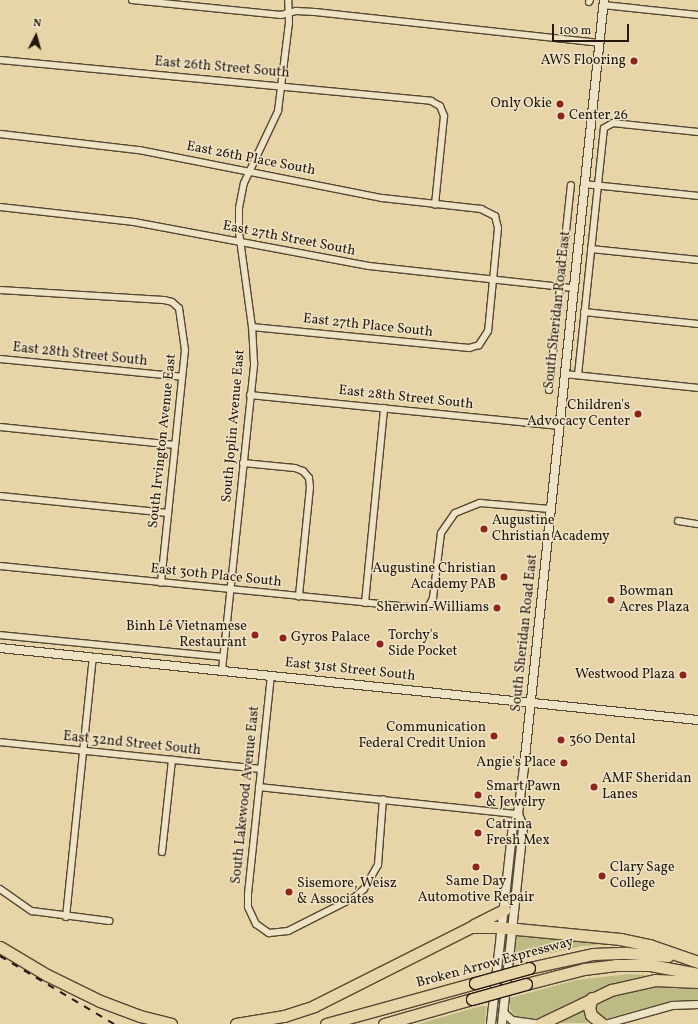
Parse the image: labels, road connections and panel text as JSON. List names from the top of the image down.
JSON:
{
  "streets": {
    "highway": ["Broken Arrow Expressway"],
    "main road": ["South Sheridan Road East", "East 31st Street South"],
    "street": [
      "East 26th Street South",
      "East 26th Place South",
      "East 27th Street South",
      "East 27th Place South",
      "East 28th Street South",
      "South Joplin Avenue East",
      "South Irvington Avenue East",
      "East 30th Place South",
      "East 32nd Street South",
      "South Lakewood Avenue East"
    ]
  },
  "crossings": [
    ["East 26th Street South", "East 26th Place South"],
    ["East 26th Street South", "South Joplin Avenue East"],
    ["East 26th Place South", "East 27th Street South"],
    ["East 26th Place South", "East 27th Place South"],
    ["East 26th Place South", "South Joplin Avenue East"],
    ["East 27th Street South", "South Sheridan Road East"],
    ["East 27th Street South", "East 27th Place South"],
    ["East 27th Street South", "South Joplin Avenue East"],
    ["South Sheridan Road East", "East 28th Street South"],
    ["South Sheridan Road East", "East 30th Place South"],
    ["South Sheridan Road East", "East 31st Street South"],
    ["East 27th Place South", "South Joplin Avenue East"],
    ["East 28th Street South", "South Joplin Avenue East"],
    ["East 28th Street South", "South Irvington Avenue East"],
    ["South Joplin Avenue East", "East 30th Place South"],
    ["South Joplin Avenue East", "East 31st Street South"],
    ["South Irvington Avenue East", "East 30th Place South"],
    ["East 31st Street South", "South Lakewood Avenue East"],
    ["East 32nd Street South", "South Lakewood Avenue East"]
  ],
  "places": [
    "AWS Flooring",
    "Only Okie",
    "Center 26",
    "Children's Advocacy Center",
    "Augustine Christian Academy",
    "Augustine Christian Academy PAB",
    "Bowman Acres Plaza",
    "Sherwin-Williams",
    "Binh Lê Vietnamese Restaurant",
    "Gyros Palace",
    "Torchy's Side Pocket",
    "Westwood Plaza",
    "Communication Federal Credit Union",
    "360 Dental",
    "Angie's Place",
    "AMF Sheridan Lanes",
    "Smart Pawn & Jewelry",
    "Catrina Fresh Mex",
    "Same Day Automotive Repair",
    "Clary Sage College",
    "Sisemore, Weisz & Associates"
  ],
  "scale_bar": "100 m",
  "north": "top"
}
